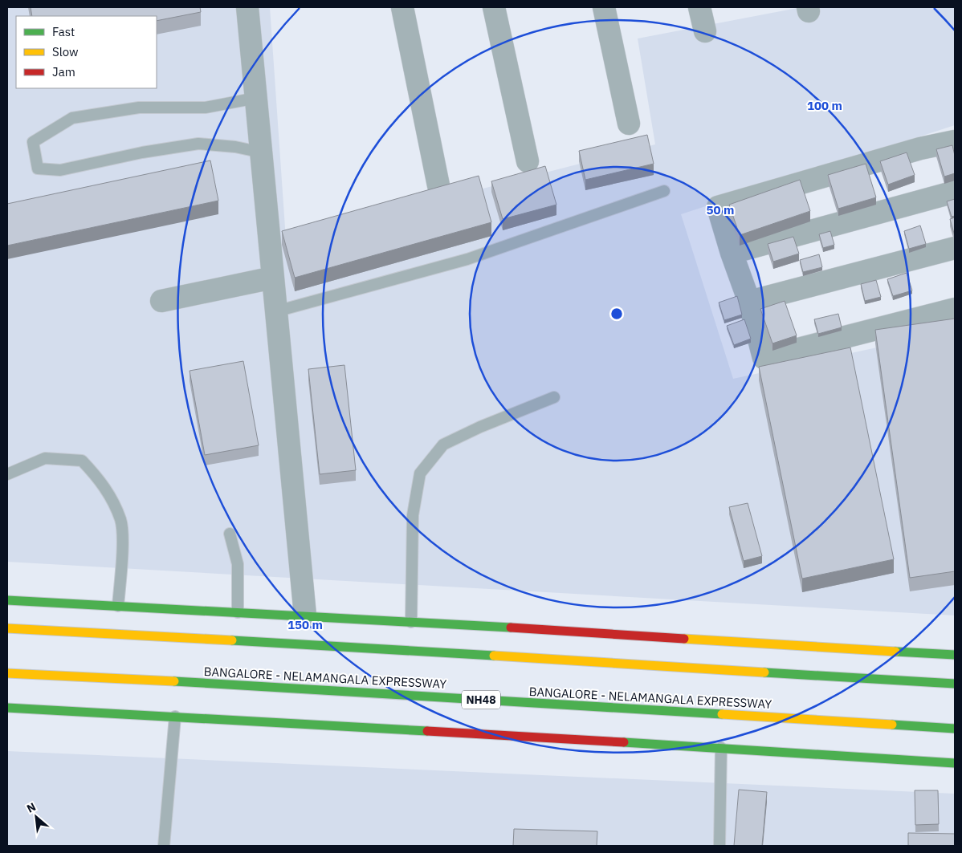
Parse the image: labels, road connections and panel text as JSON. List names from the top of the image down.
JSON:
{
  "streets": {
    "main road": ["BANGALORE - NELAMANGALA EXPRESSWAY", "NH48"]
  },
  "legend": ["Fast", "Slow", "Jam"],
  "north": "top left",
  "rings": ["100 m", "50 m", "150 m"]
}
